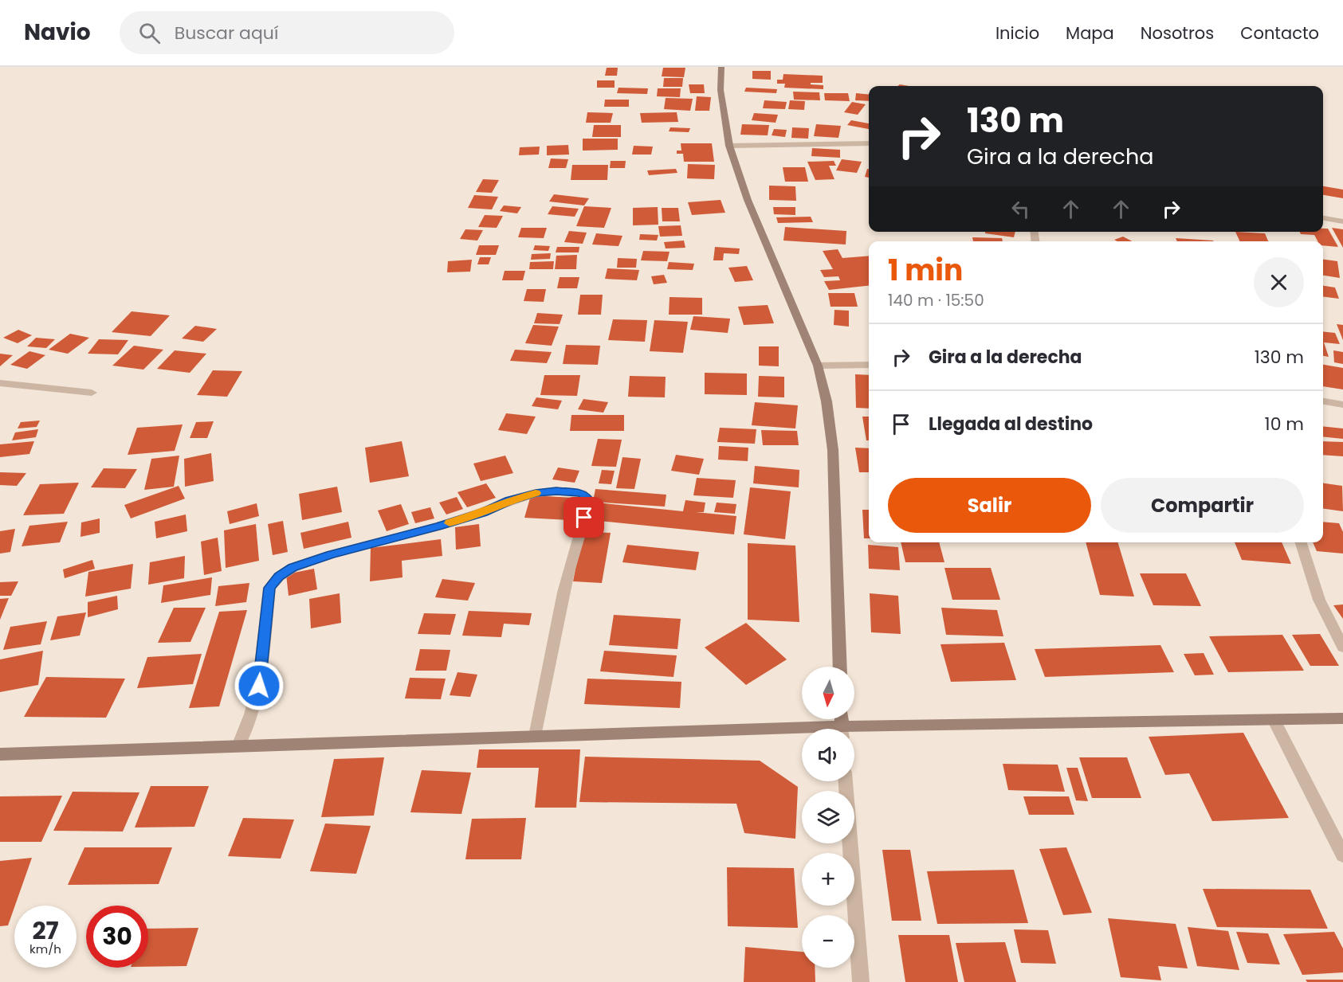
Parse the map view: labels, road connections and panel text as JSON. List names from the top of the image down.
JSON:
{
  "north": "bottom",
  "page": {
    "header": "Navio",
    "search": "Buscar aquí",
    "nav": [
      "Inicio",
      "Mapa",
      "Nosotros",
      "Contacto"
    ],
    "turn": ["130 m", "Gira a la derecha"],
    "heading": ["1 min", "140 m · 15:50"],
    "list": [
      {
        "name": "Gira a la derecha",
        "value": "130 m"
      },
      {
        "name": "Llegada al destino",
        "value": "10 m"
      }
    ],
    "buttons": ["Salir", "Compartir"],
    "map_buttons": ["+", "−"],
    "speed": "27 km/h",
    "limit": "30"
  }
}
